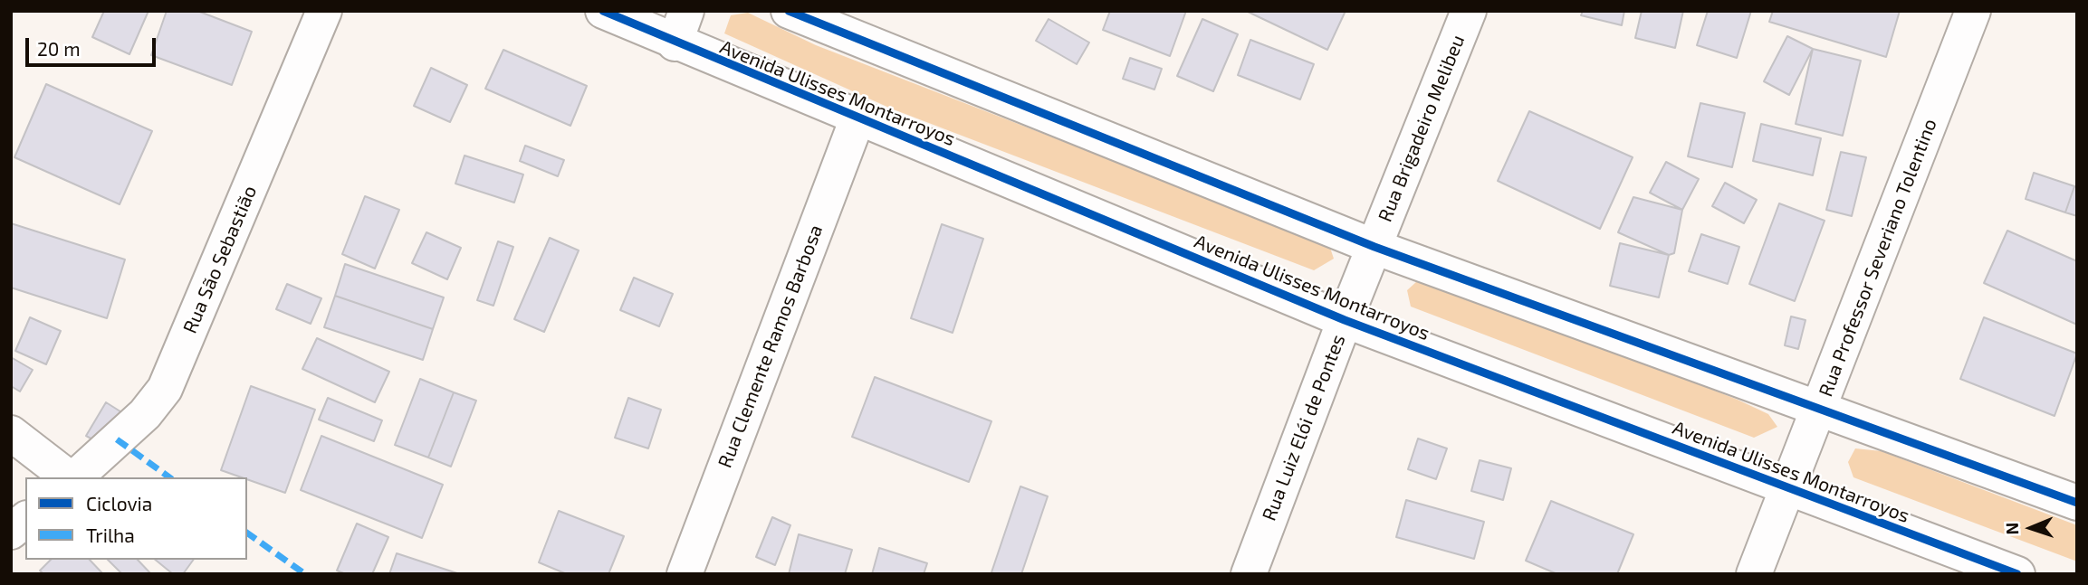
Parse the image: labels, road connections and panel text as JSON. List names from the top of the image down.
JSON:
{
  "streets": {
    "main road": [
      "Avenida Ulisses Montarroyos",
      "Rua Brigadeiro Melibeu",
      "Rua Professor Severiano Tolentino",
      "Rua São Sebastião",
      "Rua Clemente Ramos Barbosa",
      "Rua Luiz Elói de Pontes"
    ]
  },
  "crossings": [
    ["Avenida Ulisses Montarroyos", "Rua Professor Severiano Tolentino"],
    ["Avenida Ulisses Montarroyos", "Rua Clemente Ramos Barbosa"],
    ["Avenida Ulisses Montarroyos", "Rua Luiz Elói de Pontes"],
    ["Rua Brigadeiro Melibeu", "Rua Luiz Elói de Pontes"]
  ],
  "legend": ["Ciclovia", "Trilha"],
  "scale_bar": "20 m",
  "north": "left"
}
